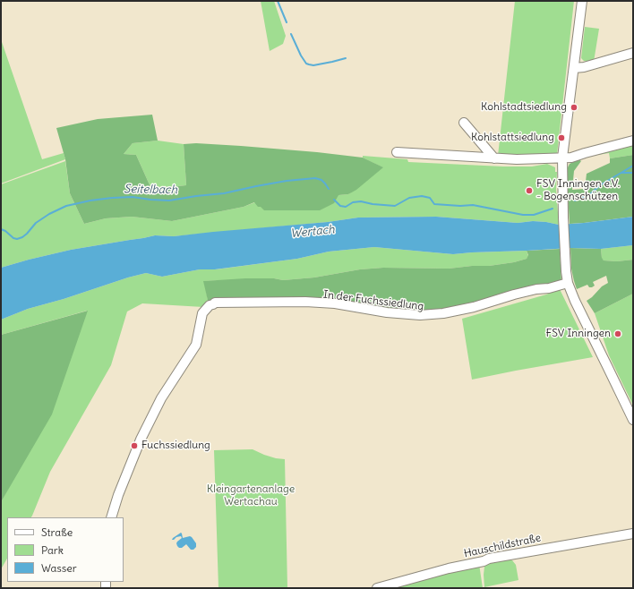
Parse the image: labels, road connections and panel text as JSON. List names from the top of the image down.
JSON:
{
  "streets": {
    "street": ["In der Fuchssiedlung", "Hauschildstraße"]
  },
  "water": ["Seitelbach", "Wertach"],
  "parks": ["Kleingartenanlage Wertachau"],
  "places": [
    "Kohlstadtsiedlung",
    "Kohlstattsiedlung",
    "FSV Inningen e.V. - Bogenschützen",
    "FSV Inningen",
    "Fuchssiedlung"
  ],
  "legend": ["Straße", "Park", "Wasser"]
}
